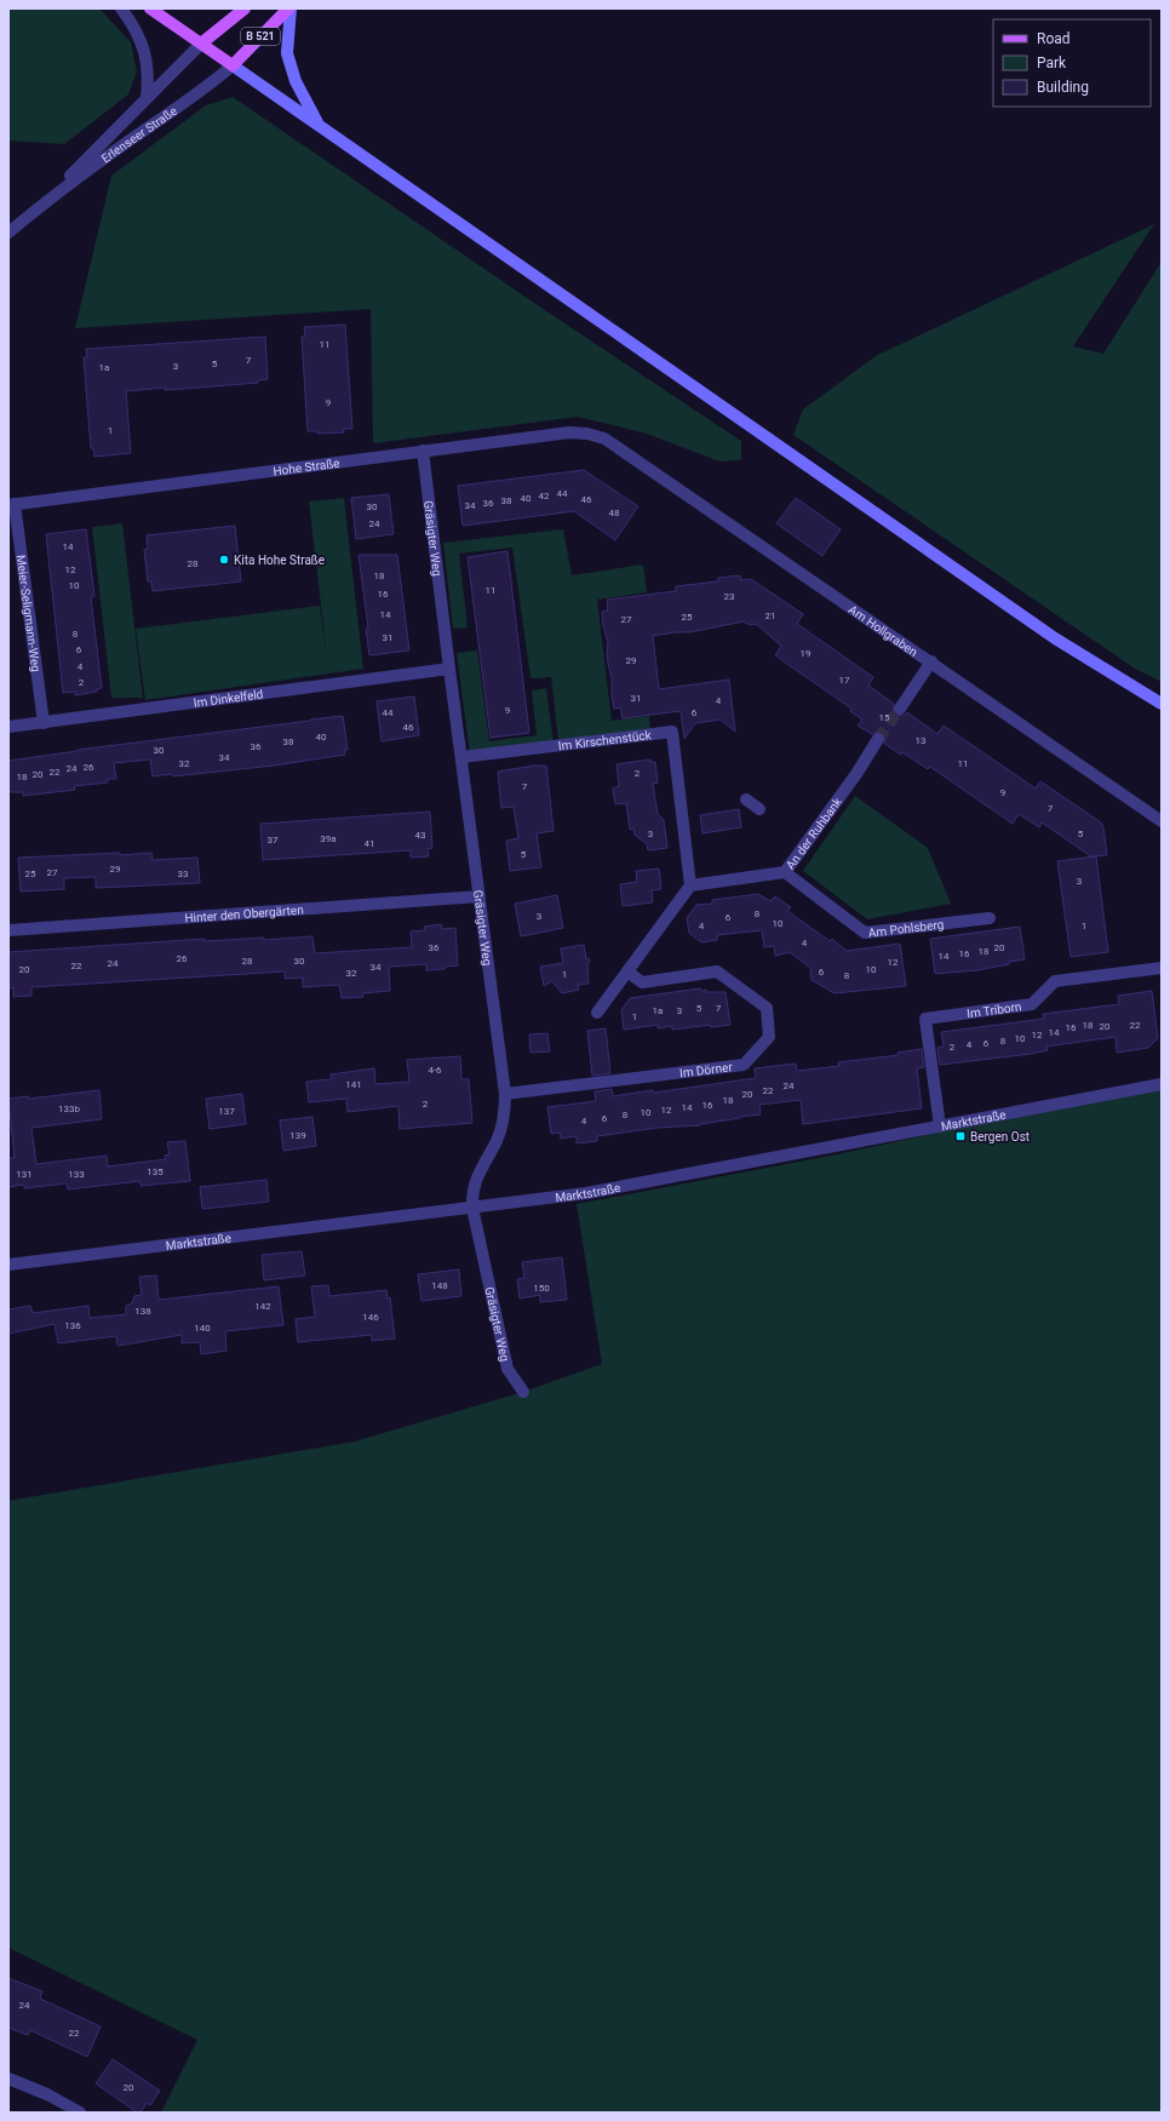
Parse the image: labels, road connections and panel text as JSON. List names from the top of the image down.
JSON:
{
  "streets": {
    "main road": ["B 521"],
    "street": [
      "Erlenseer Straße",
      "Hohe Straße",
      "Gräsigter Weg",
      "Meier-Seligmann-Weg",
      "Am Hollgraben",
      "Im Dinkelfeld",
      "Im Kirschenstück",
      "An der Ruhbank",
      "Hinter den Obergärten",
      "Am Pohlsberg",
      "Im Triborn",
      "Im Dörner",
      "Marktstraße"
    ]
  },
  "crossings": [
    ["B 521", "Erlenseer Straße"],
    ["Hohe Straße", "Gräsigter Weg"],
    ["Hohe Straße", "Meier-Seligmann-Weg"],
    ["Hohe Straße", "Am Hollgraben"],
    ["Gräsigter Weg", "Im Dinkelfeld"],
    ["Gräsigter Weg", "Im Kirschenstück"],
    ["Gräsigter Weg", "Hinter den Obergärten"],
    ["Gräsigter Weg", "Im Dörner"],
    ["Gräsigter Weg", "Marktstraße"],
    ["Meier-Seligmann-Weg", "Im Dinkelfeld"],
    ["Im Kirschenstück", "An der Ruhbank"],
    ["An der Ruhbank", "Am Pohlsberg"],
    ["Im Triborn", "Marktstraße"]
  ],
  "places": {
    "other": ["Kita Hohe Straße"],
    "transit": ["Bergen Ost"]
  },
  "house_numbers": [
    "11",
    "7",
    "5",
    "3",
    "1a",
    "9",
    "1",
    "44",
    "42",
    "40",
    "46",
    "38",
    "36",
    "34",
    "30",
    "48",
    "24",
    "14",
    "28",
    "12",
    "18",
    "10",
    "11",
    "16",
    "23",
    "14",
    "21",
    "25",
    "27",
    "8",
    "31",
    "6",
    "19",
    "29",
    "4",
    "17",
    "2",
    "31",
    "4",
    "9",
    "44",
    "6",
    "15",
    "46",
    "40",
    "13",
    "38",
    "36",
    "30",
    "34",
    "32",
    "11",
    "26",
    "24",
    "22",
    "2",
    "20",
    "18",
    "7",
    "9",
    "7",
    "3",
    "5",
    "43",
    "39a",
    "37",
    "41",
    "5",
    "29",
    "27",
    "25",
    "33",
    "3",
    "8",
    "3",
    "6",
    "10",
    "4",
    "1",
    "4",
    "36",
    "20",
    "18",
    "16",
    "14",
    "26",
    "28",
    "30",
    "12",
    "24",
    "22",
    "34",
    "20",
    "10",
    "6",
    "32",
    "1",
    "8",
    "5",
    "7",
    "1a",
    "3",
    "1",
    "18",
    "22",
    "20",
    "16",
    "14",
    "12",
    "10",
    "8",
    "6",
    "4",
    "2",
    "4-6",
    "141",
    "24",
    "22",
    "20",
    "18",
    "2",
    "16",
    "14",
    "133b",
    "12",
    "137",
    "10",
    "8",
    "6",
    "4",
    "139",
    "135",
    "131",
    "133",
    "148",
    "150",
    "142",
    "138",
    "146",
    "136",
    "140",
    "24",
    "22",
    "20"
  ],
  "legend": ["Road", "Park", "Building"]
}
